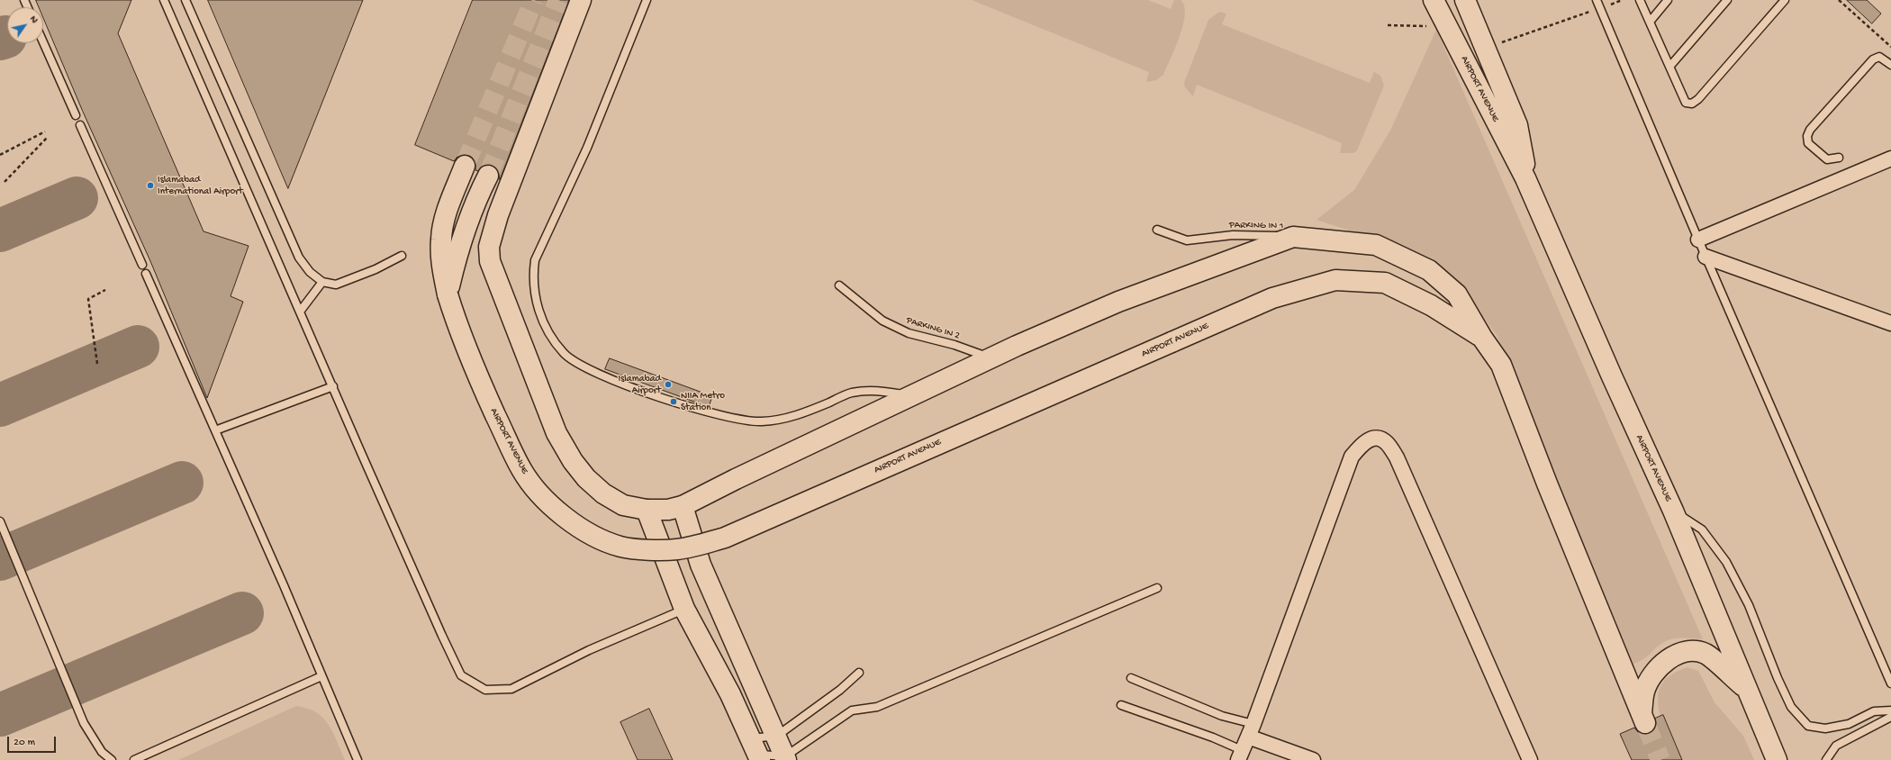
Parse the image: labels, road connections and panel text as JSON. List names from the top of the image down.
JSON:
{
  "streets": {
    "main road": ["AIRPORT AVENUE"],
    "lane": ["PARKING IN 1", "PARKING IN 2"]
  },
  "crossings": [
    ["AIRPORT AVENUE", "PARKING IN 1"],
    ["AIRPORT AVENUE", "PARKING IN 2"]
  ],
  "places": ["Islamabad International Airport", "Islamabad Airport", "NIIA Metro Station"],
  "scale_bar": "20 m",
  "north": "top right"
}
